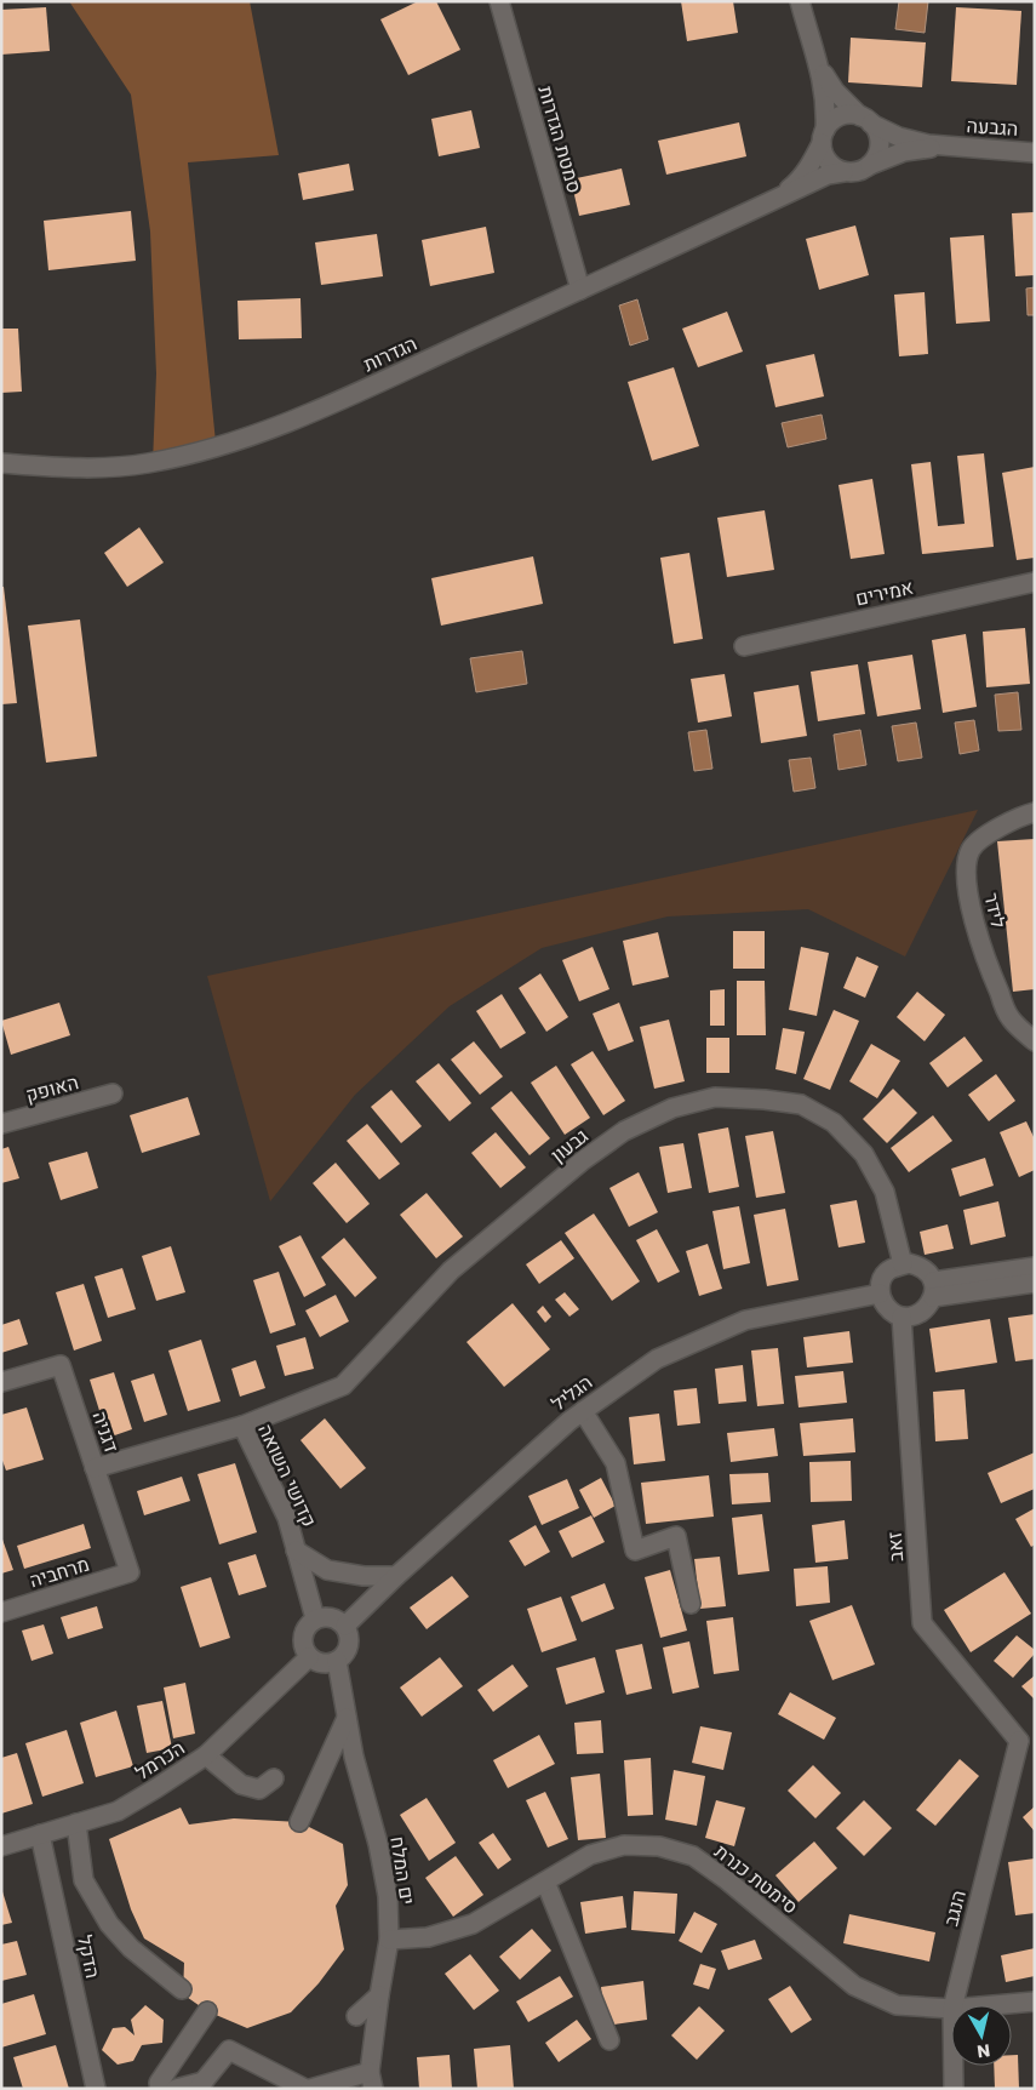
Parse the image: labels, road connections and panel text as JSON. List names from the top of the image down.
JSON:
{
  "streets": {
    "street": [
      "הגבעה",
      "סמטת הגדרות",
      "הגדרות",
      "אמירים",
      "לידר",
      "האופק",
      "גבעון",
      "הגליל",
      "דגניה",
      "קדושי השואה",
      "זאב",
      "מרחביה",
      "הכרמל",
      "ים המלח",
      "סימטת כנרת",
      "הנגב",
      "הדקל"
    ]
  },
  "crossings": [
    ["הגבעה", "הגדרות"],
    ["סמטת הגדרות", "הגדרות"],
    ["גבעון", "הגליל"],
    ["גבעון", "קדושי השואה"],
    ["גבעון", "זאב"],
    ["הגליל", "קדושי השואה"],
    ["הגליל", "זאב"],
    ["הגליל", "הכרמל"],
    ["הגליל", "ים המלח"],
    ["דגניה", "קדושי השואה"],
    ["דגניה", "מרחביה"],
    ["קדושי השואה", "הכרמל"],
    ["קדושי השואה", "ים המלח"],
    ["זאב", "הנגב"],
    ["הכרמל", "ים המלח"],
    ["הכרמל", "הדקל"],
    ["ים המלח", "סימטת כנרת"]
  ],
  "north": "bottom"
}
